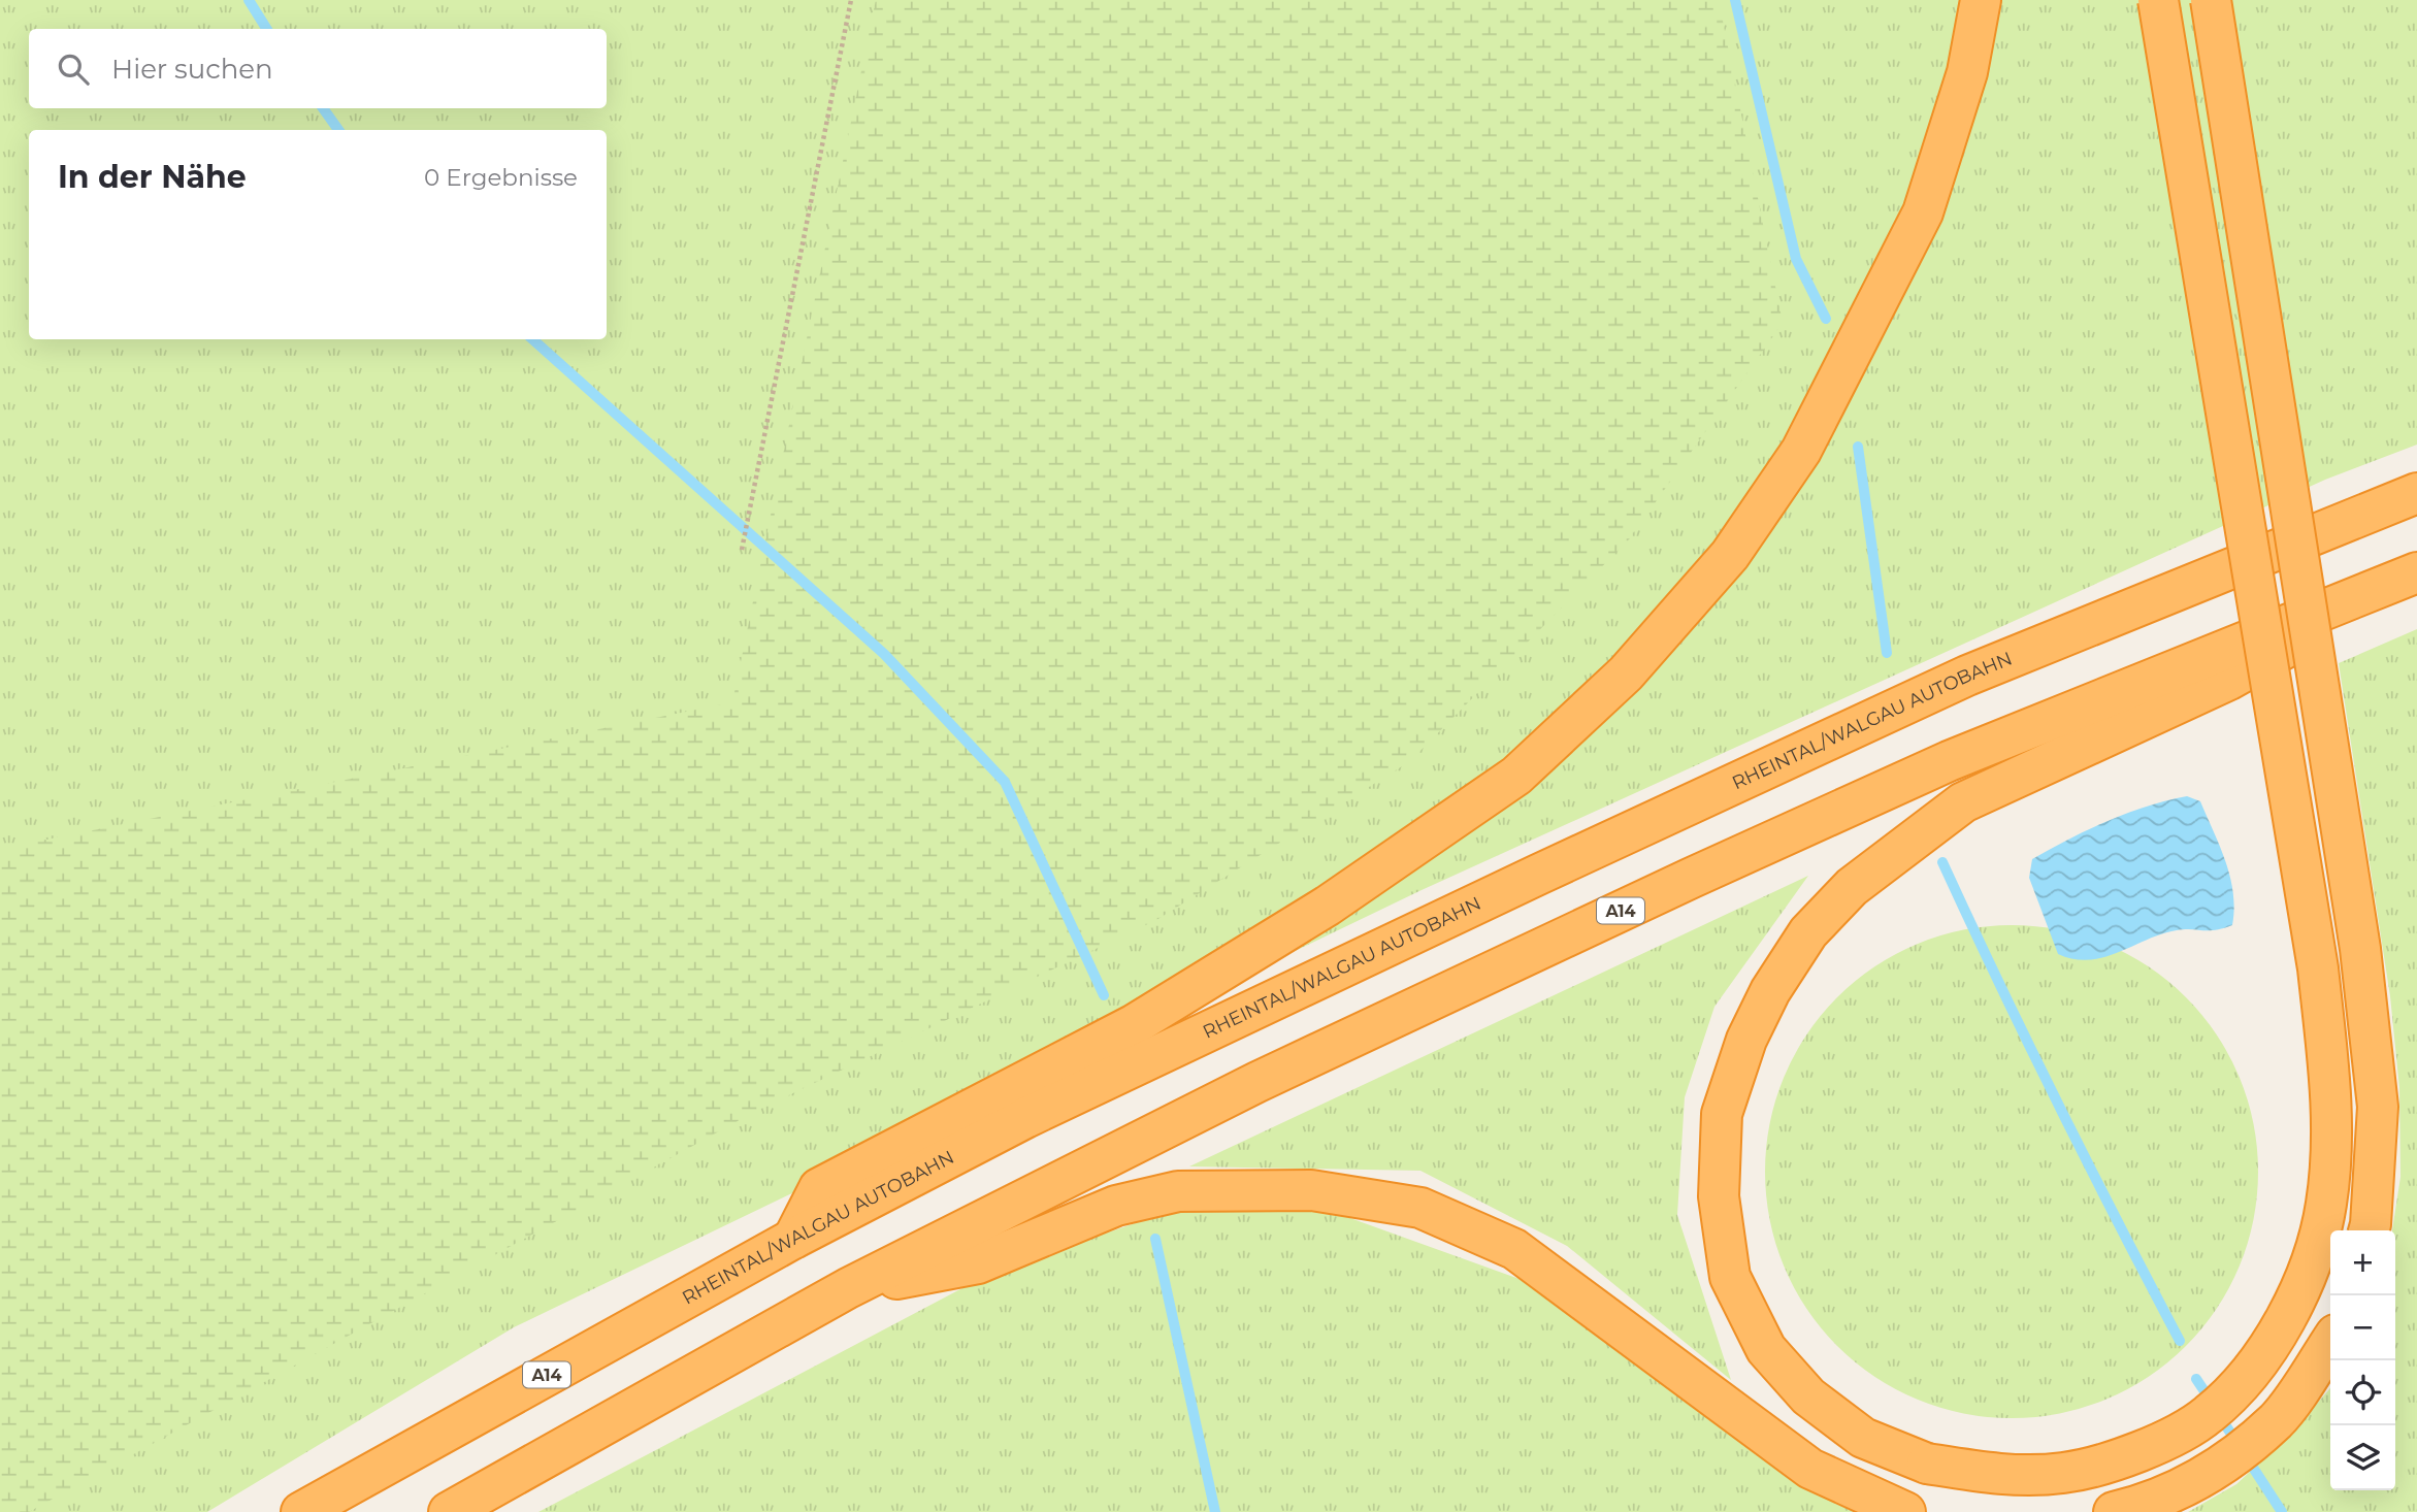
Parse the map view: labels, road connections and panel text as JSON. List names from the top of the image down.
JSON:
{
  "streets": {
    "highway": ["RHEINTAL/WALGAU AUTOBAHN", "A14"]
  },
  "page": {
    "search": "Hier suchen",
    "heading": ["In der Nähe", "0 Ergebnisse"],
    "map_buttons": ["+", "−"]
  }
}
